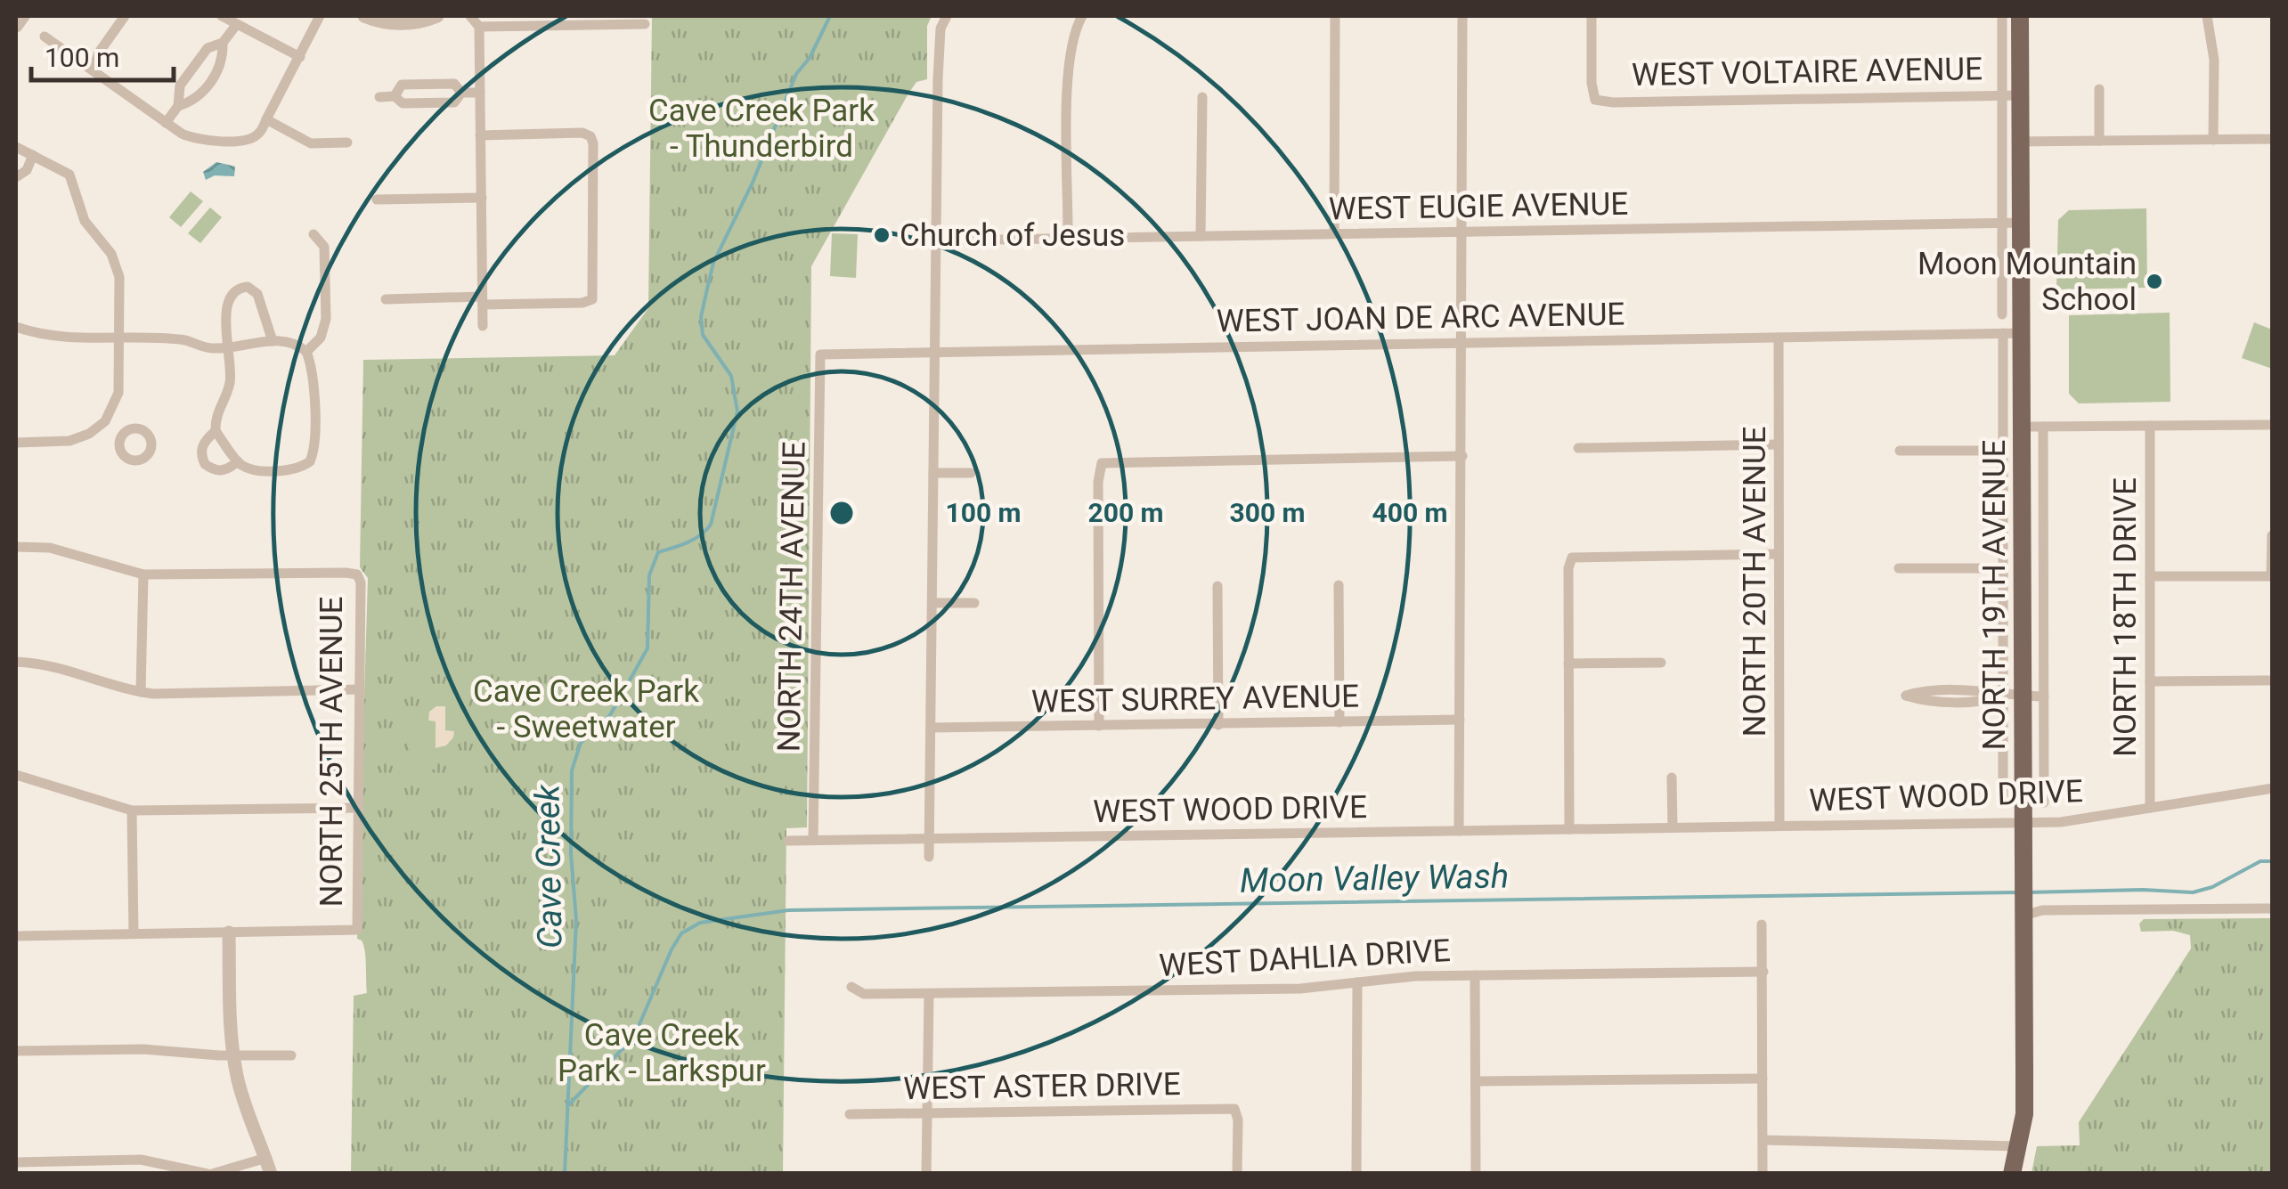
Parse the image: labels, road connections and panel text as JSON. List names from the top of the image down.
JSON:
{
  "streets": {
    "main road": ["NORTH 19TH AVENUE"],
    "street": [
      "WEST VOLTAIRE AVENUE",
      "WEST EUGIE AVENUE",
      "WEST JOAN DE ARC AVENUE",
      "NORTH 20TH AVENUE",
      "NORTH 24TH AVENUE",
      "NORTH 18TH DRIVE",
      "WEST SURREY AVENUE",
      "NORTH 25TH AVENUE",
      "WEST WOOD DRIVE",
      "WEST DAHLIA DRIVE",
      "WEST ASTER DRIVE"
    ]
  },
  "crossings": [
    ["WEST VOLTAIRE AVENUE", "NORTH 19TH AVENUE"],
    ["WEST EUGIE AVENUE", "NORTH 19TH AVENUE"],
    ["WEST JOAN DE ARC AVENUE", "NORTH 20TH AVENUE"],
    ["WEST JOAN DE ARC AVENUE", "NORTH 19TH AVENUE"],
    ["WEST JOAN DE ARC AVENUE", "NORTH 24TH AVENUE"],
    ["NORTH 20TH AVENUE", "WEST WOOD DRIVE"],
    ["NORTH 19TH AVENUE", "WEST WOOD DRIVE"],
    ["NORTH 24TH AVENUE", "WEST WOOD DRIVE"],
    ["NORTH 18TH DRIVE", "WEST WOOD DRIVE"]
  ],
  "water": ["Cave Creek", "Moon Valley Wash"],
  "parks": ["Cave Creek Park - Thunderbird", "Cave Creek Park - Sweetwater", "Cave Creek Park - Larkspur"],
  "places": ["Church of Jesus", "Moon Mountain School"],
  "scale_bar": "100 m",
  "rings": [
    "100 m",
    "200 m",
    "300 m",
    "400 m"
  ]
}
